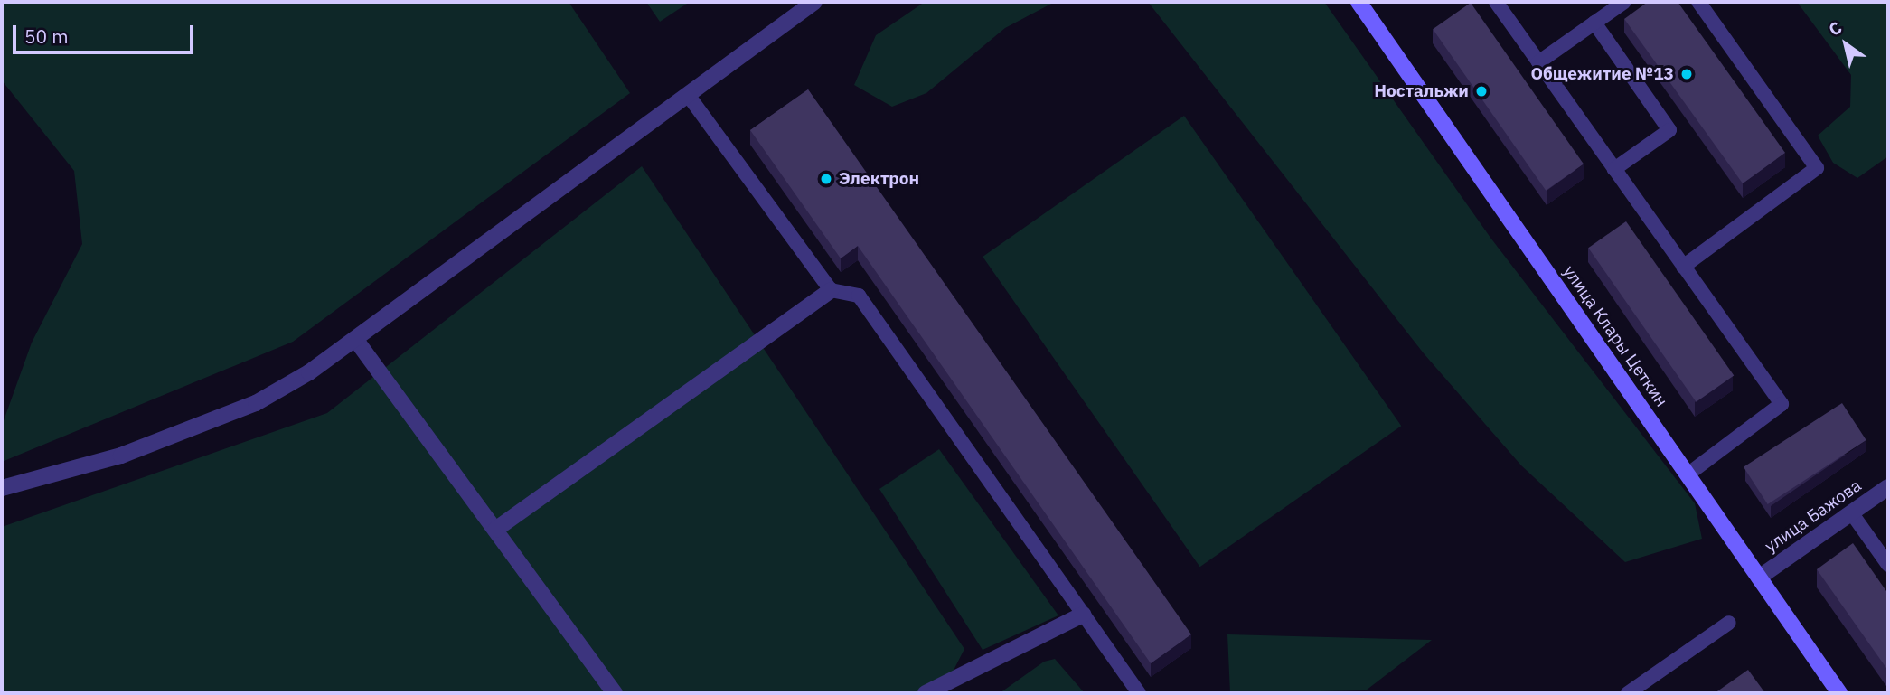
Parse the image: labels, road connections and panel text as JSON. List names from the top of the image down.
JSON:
{
  "streets": {
    "street": ["улица Клары Цеткин", "улица Бажова"]
  },
  "crossings": [
    ["улица Клары Цеткин", "улица Бажова"]
  ],
  "places": ["Общежитие №13", "Ностальжи", "Электрон"],
  "scale_bar": "50 m",
  "north": "top left"
}
